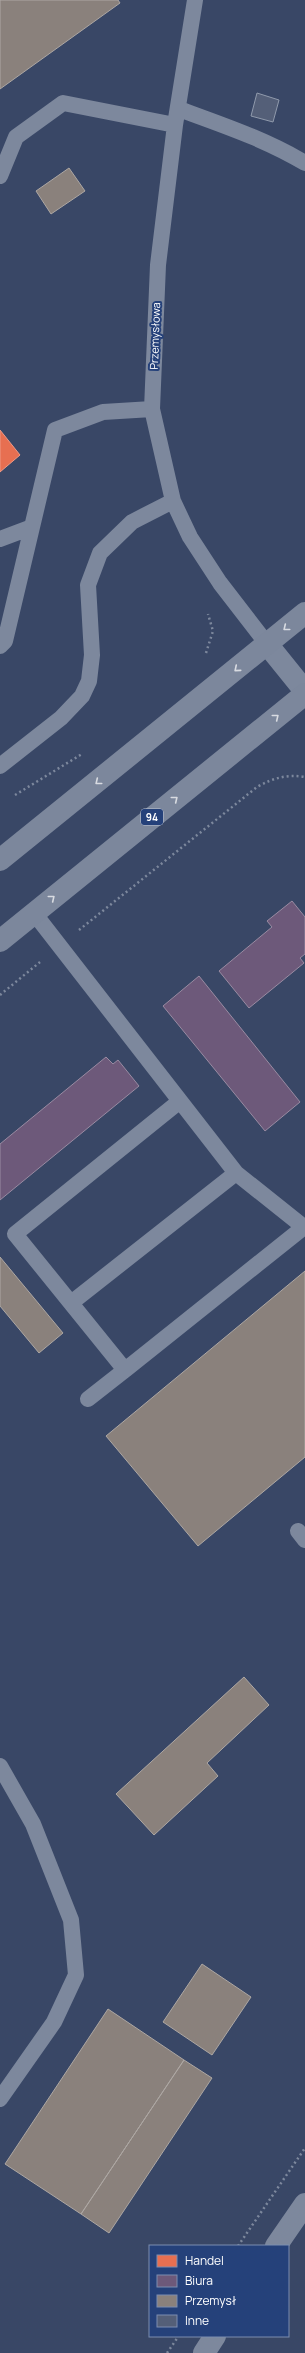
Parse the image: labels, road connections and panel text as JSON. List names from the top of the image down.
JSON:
{
  "streets": {
    "main road": ["94"],
    "lane": ["Przemysłowa"]
  },
  "legend": [
    "Handel",
    "Biura",
    "Przemysł",
    "Inne"
  ]
}
